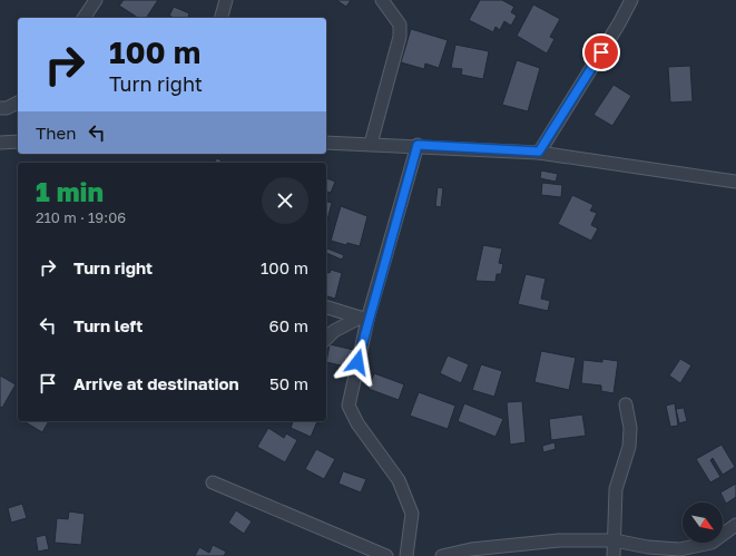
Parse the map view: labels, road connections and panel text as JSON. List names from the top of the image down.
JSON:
{
  "north": "bottom right",
  "page": {
    "turn": ["100 m", "Turn right"],
    "then": "Then",
    "heading": ["1 min", "210 m · 19:06"],
    "list": [
      {
        "name": "Turn right",
        "value": "100 m"
      },
      {
        "name": "Turn left",
        "value": "60 m"
      },
      {
        "name": "Arrive at destination",
        "value": "50 m"
      }
    ]
  }
}
